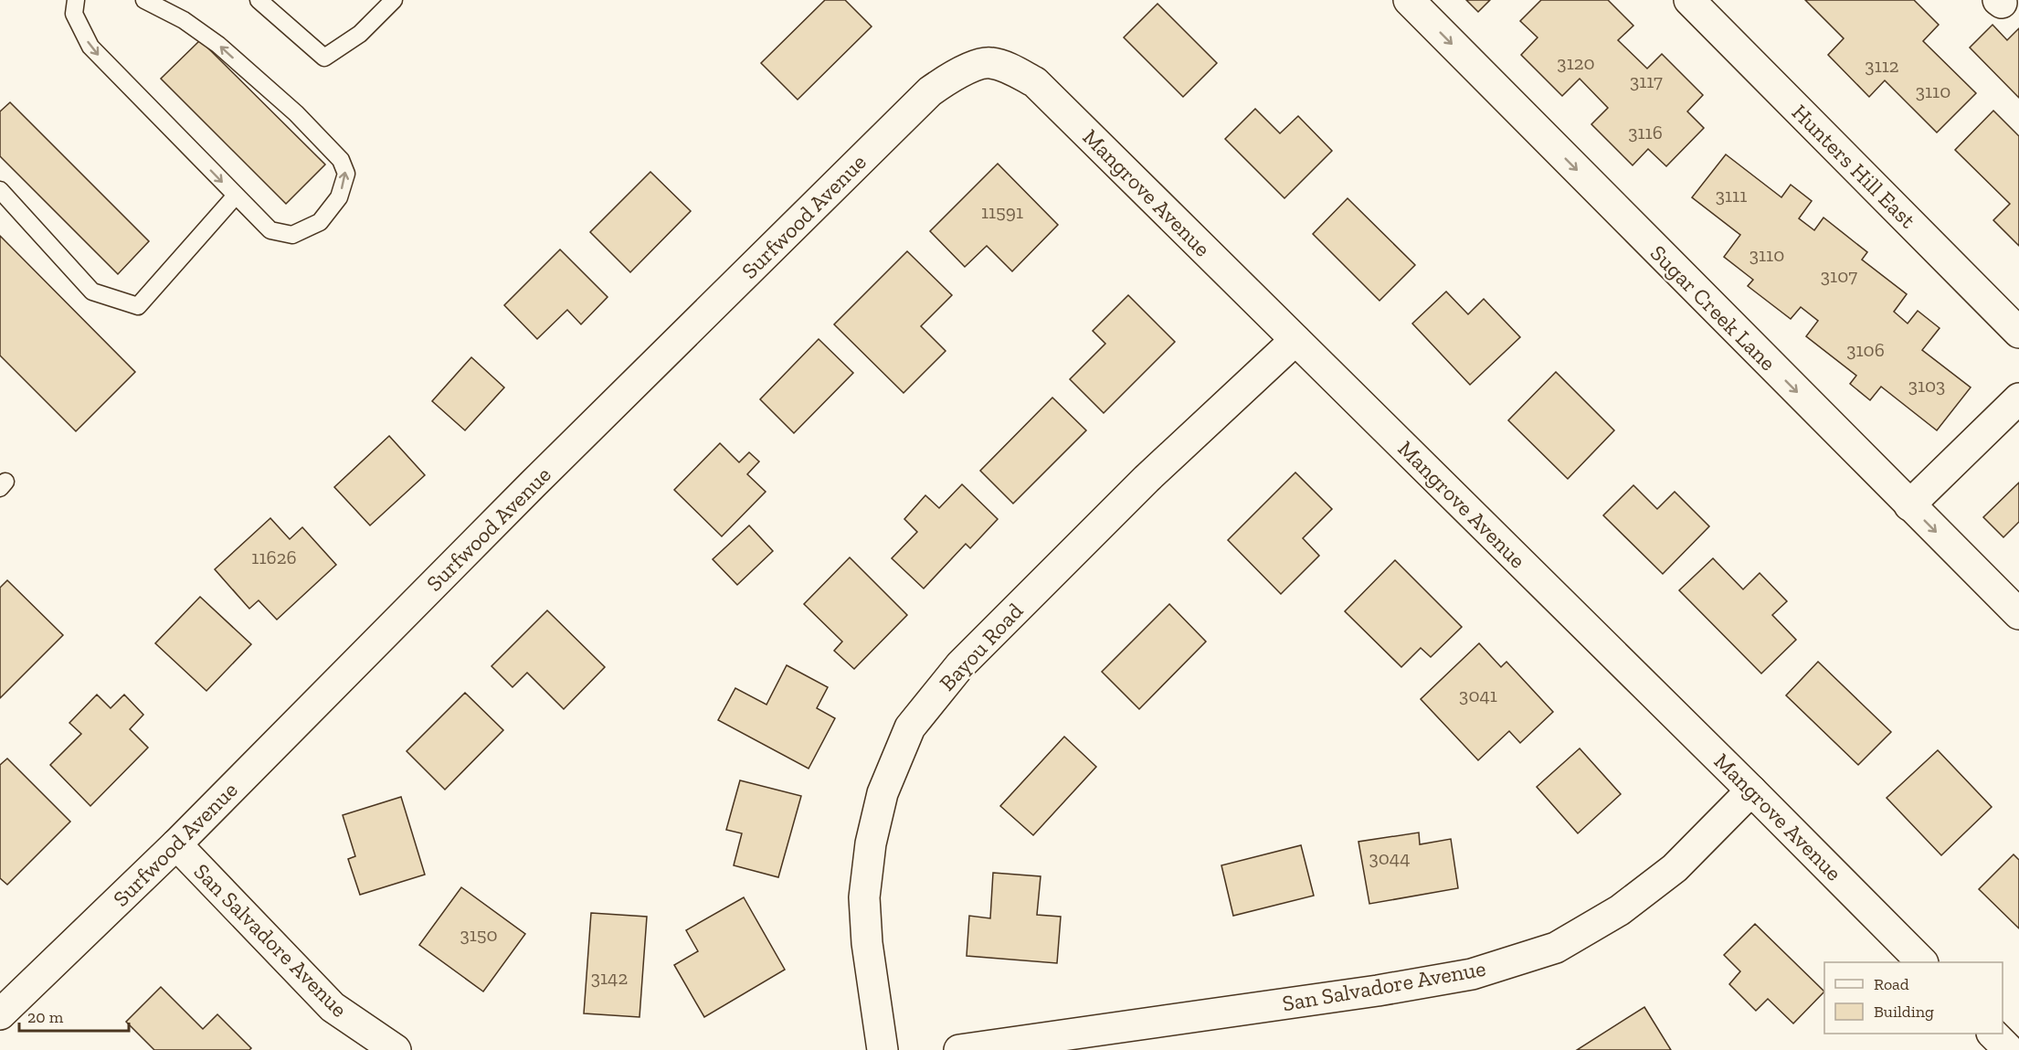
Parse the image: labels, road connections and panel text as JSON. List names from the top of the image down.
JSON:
{
  "streets": {
    "street": [
      "Hunters Hill East",
      "Mangrove Avenue",
      "Surfwood Avenue",
      "Sugar Creek Lane",
      "Bayou Road",
      "San Salvadore Avenue"
    ]
  },
  "crossings": [
    ["Mangrove Avenue", "Surfwood Avenue"],
    ["Mangrove Avenue", "Bayou Road"],
    ["Mangrove Avenue", "San Salvadore Avenue"],
    ["Surfwood Avenue", "San Salvadore Avenue"]
  ],
  "one_way": ["Sugar Creek Lane"],
  "house_numbers": [
    "3120",
    "3112",
    "3117",
    "3110",
    "3116",
    "3111",
    "11591",
    "3110",
    "3107",
    "3106",
    "3103",
    "11626",
    "3041",
    "3044",
    "3150",
    "3142"
  ],
  "legend": ["Road", "Building"],
  "scale_bar": "20 m"
}
